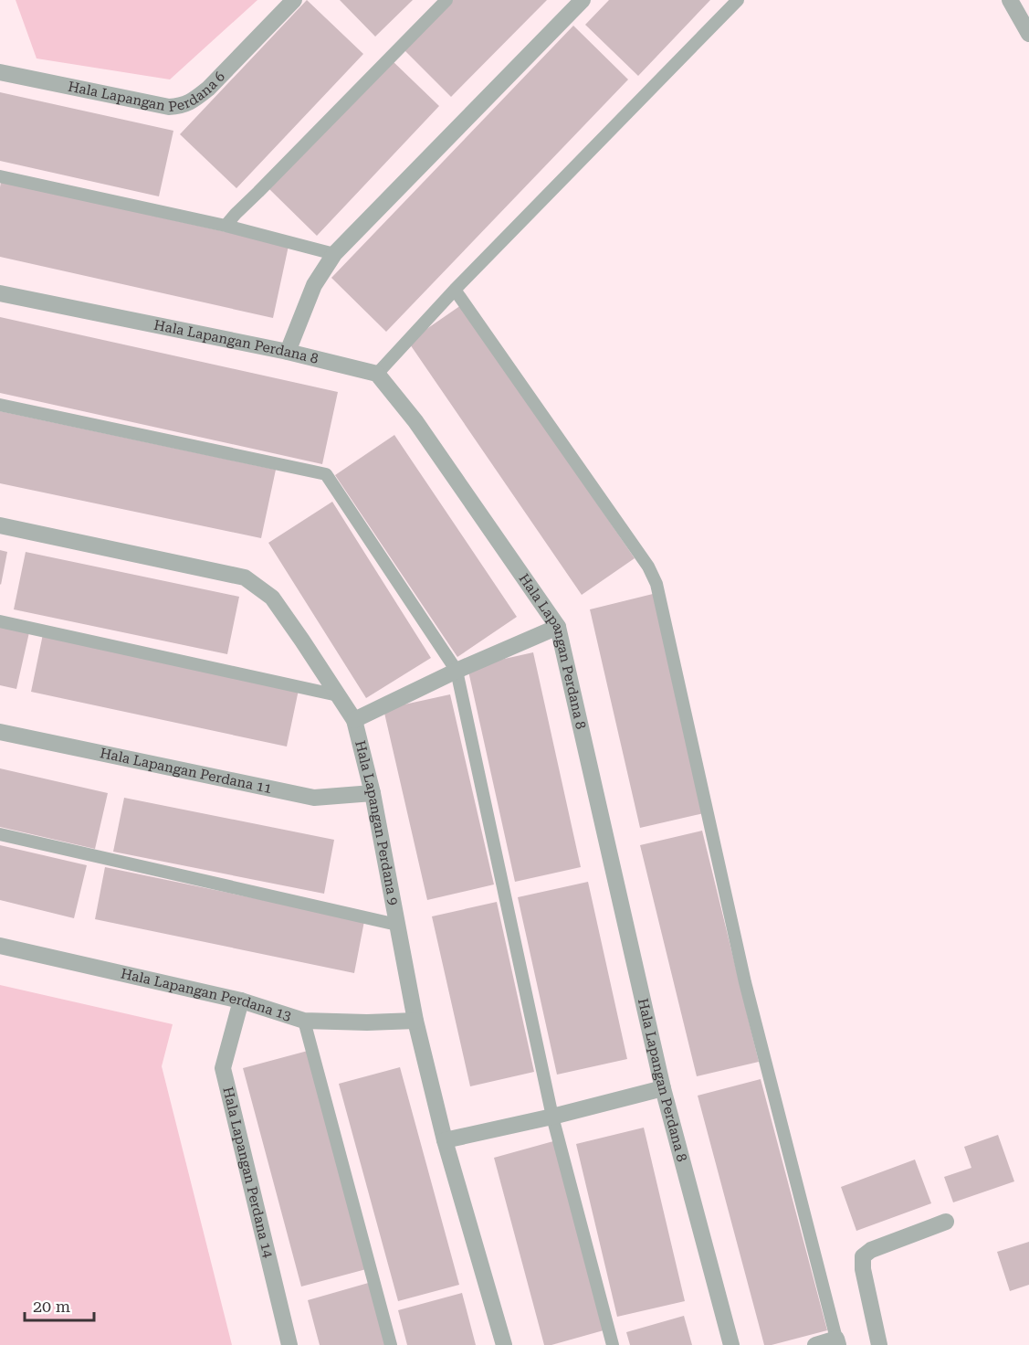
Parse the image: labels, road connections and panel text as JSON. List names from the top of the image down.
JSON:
{
  "streets": {
    "street": [
      "Hala Lapangan Perdana 6",
      "Hala Lapangan Perdana 8",
      "Hala Lapangan Perdana 11",
      "Hala Lapangan Perdana 9",
      "Hala Lapangan Perdana 13",
      "Hala Lapangan Perdana 14"
    ]
  },
  "crossings": [
    ["Hala Lapangan Perdana 11", "Hala Lapangan Perdana 9"],
    ["Hala Lapangan Perdana 9", "Hala Lapangan Perdana 13"],
    ["Hala Lapangan Perdana 13", "Hala Lapangan Perdana 14"]
  ],
  "scale_bar": "20 m"
}
